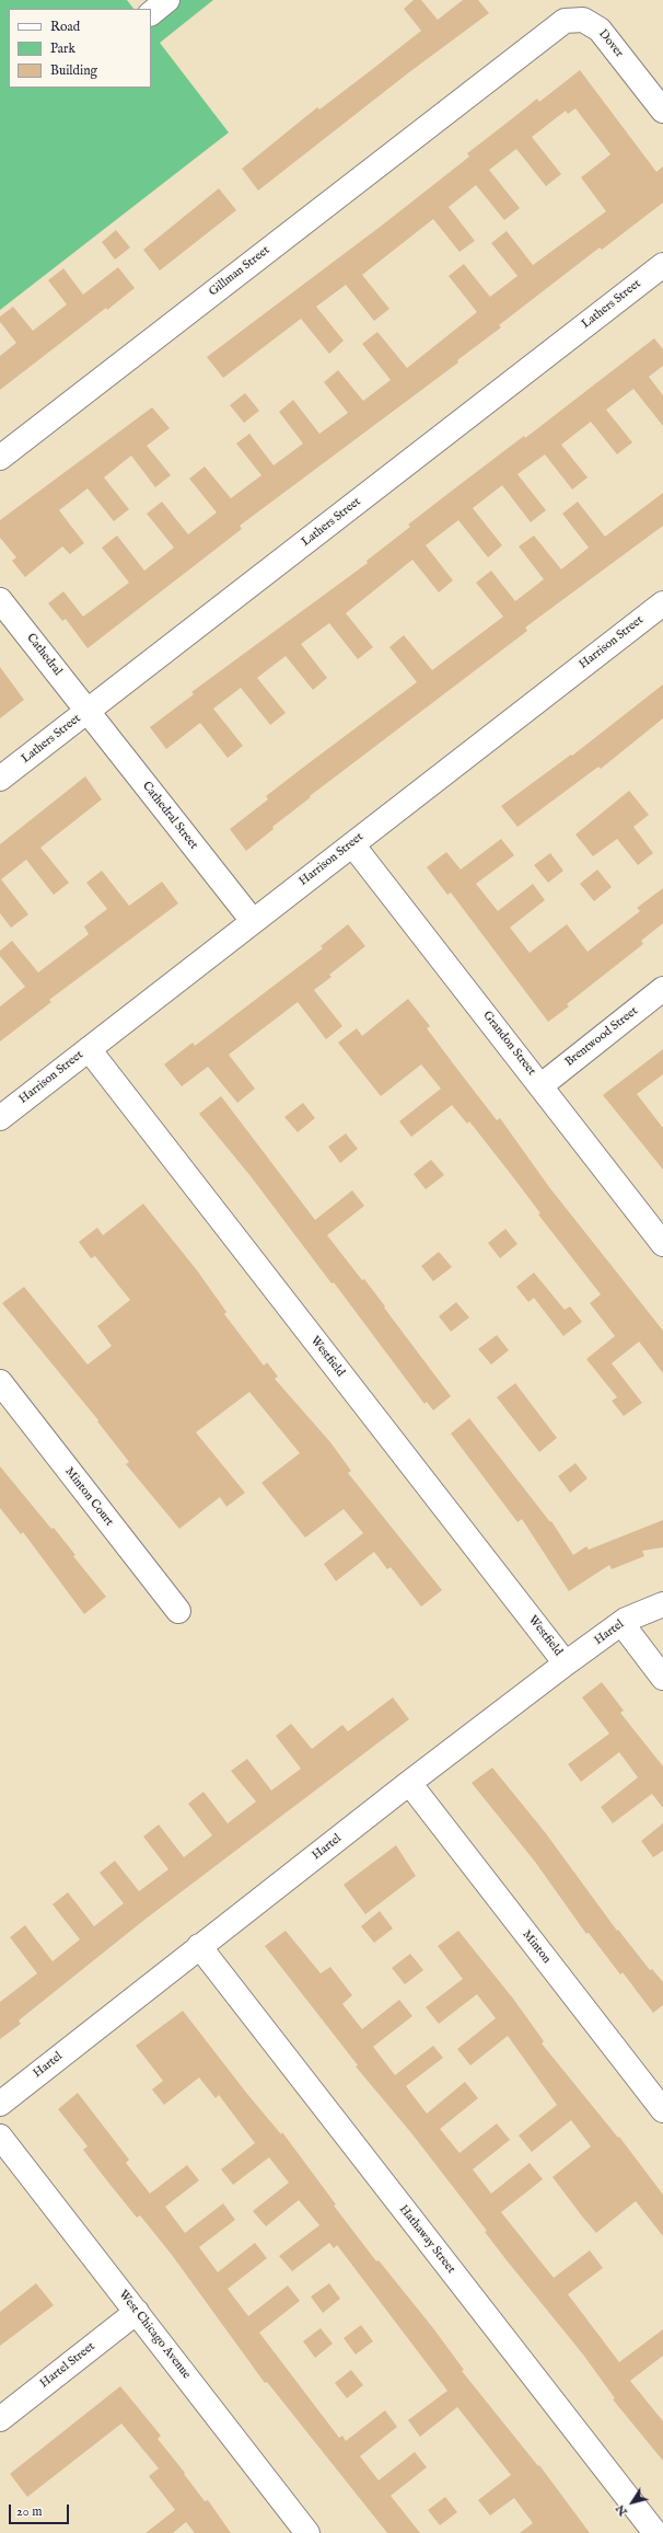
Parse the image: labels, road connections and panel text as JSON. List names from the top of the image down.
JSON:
{
  "streets": {
    "street": [
      "Dover",
      "Gillman Street",
      "Lathers Street",
      "Harrison Street",
      "Cathedral",
      "Cathedral Street",
      "Brentwood Street",
      "Grandon Street",
      "Westfield",
      "Minton Court",
      "Hartel",
      "Minton",
      "Hathaway Street",
      "West Chicago Avenue",
      "Hartel Street"
    ]
  },
  "crossings": [
    ["Dover", "Gillman Street"],
    ["Lathers Street", "Cathedral"],
    ["Lathers Street", "Cathedral Street"],
    ["Harrison Street", "Cathedral Street"],
    ["Harrison Street", "Grandon Street"],
    ["Harrison Street", "Westfield"],
    ["Cathedral", "Cathedral Street"],
    ["Brentwood Street", "Grandon Street"],
    ["Westfield", "Hartel"],
    ["Hartel", "Minton"],
    ["Hartel", "Hathaway Street"],
    ["West Chicago Avenue", "Hartel Street"]
  ],
  "legend": ["Road", "Park", "Building"],
  "scale_bar": "20 m",
  "north": "bottom left"
}
